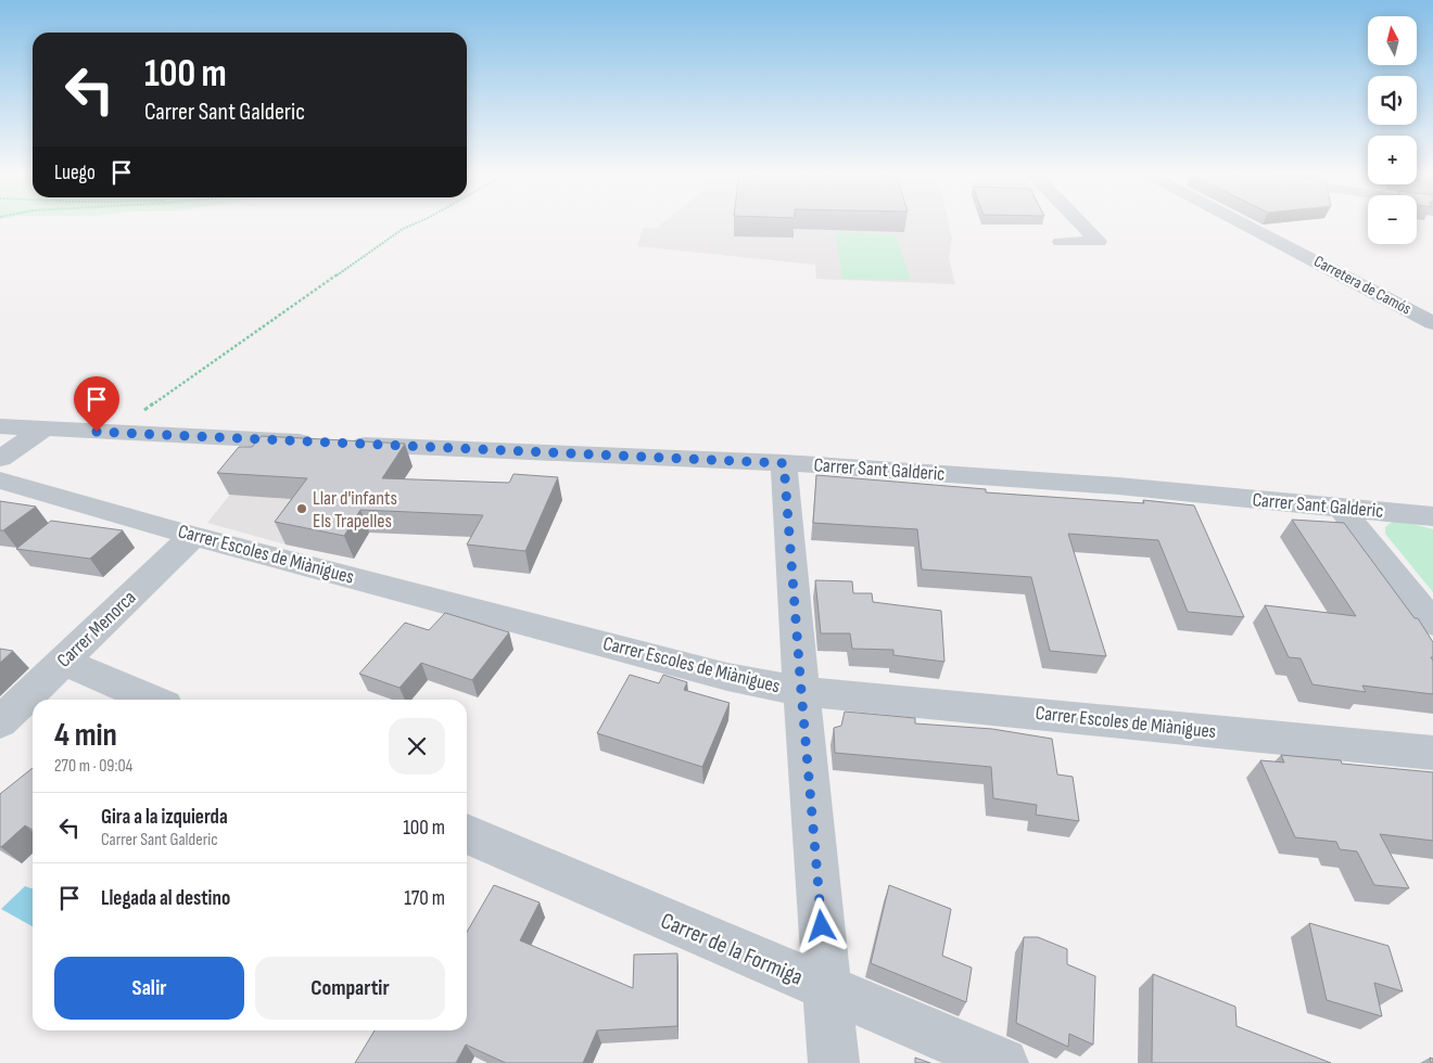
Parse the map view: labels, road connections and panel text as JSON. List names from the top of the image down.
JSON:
{
  "streets": {
    "street": [
      "Carretera de Camós",
      "Carrer Sant Galderic",
      "Carrer Escoles de Miànigues",
      "Carrer Menorca",
      "Carrer de la Formiga"
    ]
  },
  "crossings": [
    ["Carrer Escoles de Miànigues", "Carrer Menorca"]
  ],
  "places": ["Llar d'infants Els Trapelles"],
  "north": "top",
  "page": {
    "map_buttons": ["+", "−"],
    "turn": ["100 m", "Carrer Sant Galderic"],
    "then": "Luego",
    "heading": ["4 min", "270 m · 09:04"],
    "list": [
      {
        "name": "Gira a la izquierda",
        "note": "Carrer Sant Galderic",
        "value": "100 m"
      },
      {
        "name": "Llegada al destino",
        "value": "170 m"
      }
    ],
    "buttons": ["Salir", "Compartir"]
  }
}
